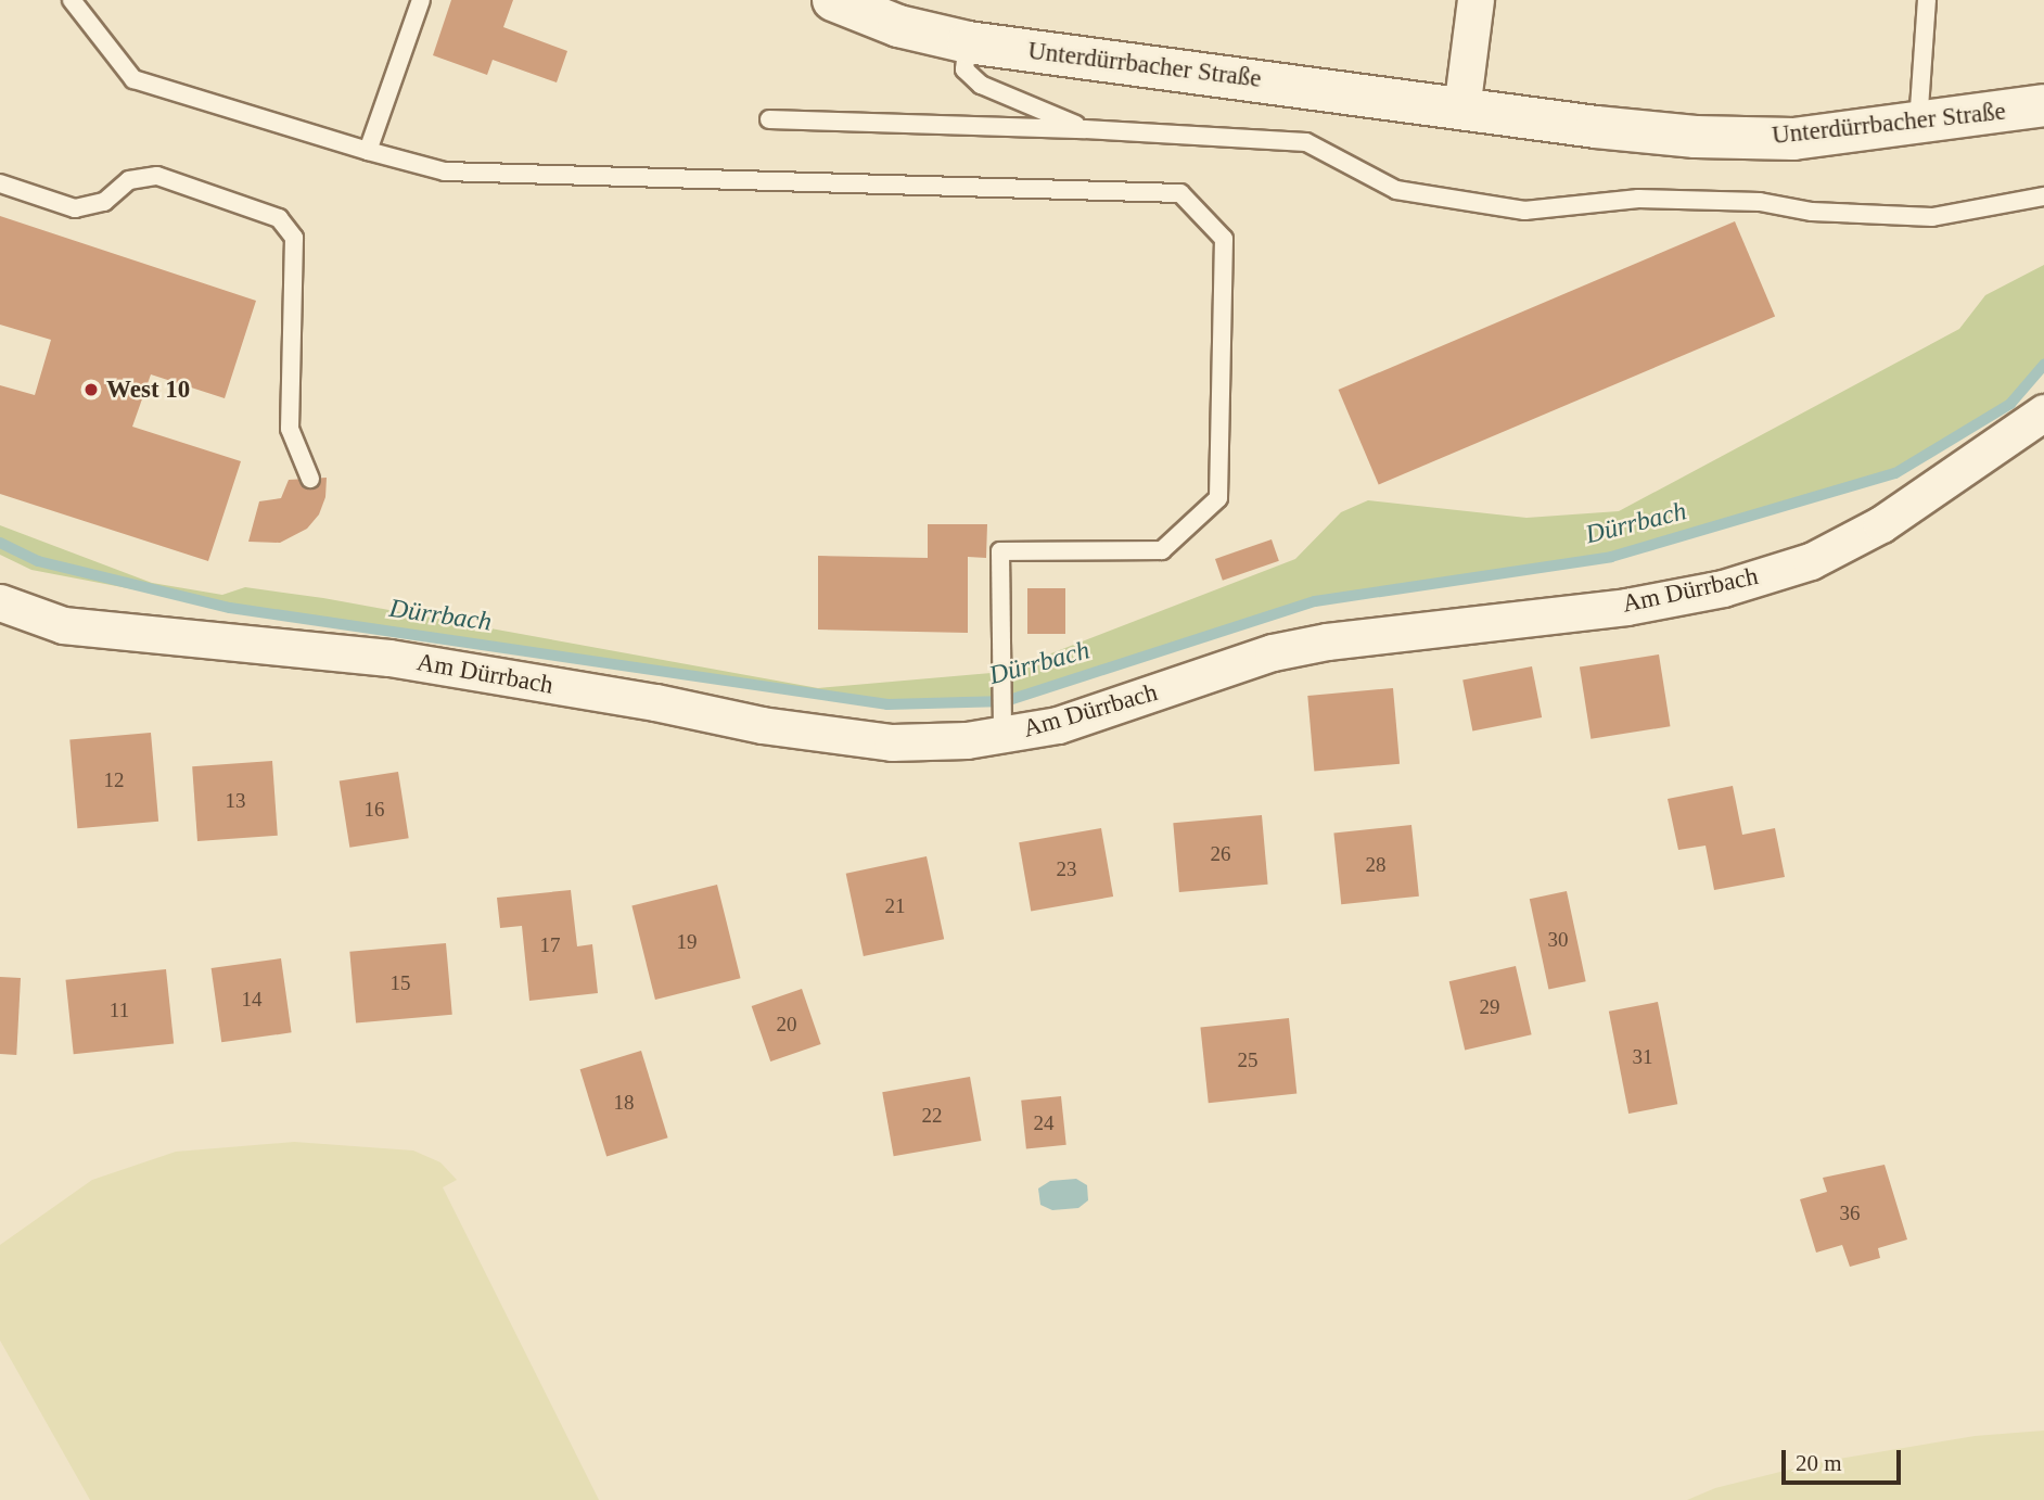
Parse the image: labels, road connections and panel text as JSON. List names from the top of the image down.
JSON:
{
  "streets": {
    "street": ["Unterdürrbacher Straße", "Am Dürrbach"]
  },
  "water": ["Dürrbach"],
  "places": ["West 10"],
  "house_numbers": [
    "12",
    "13",
    "16",
    "26",
    "28",
    "23",
    "21",
    "30",
    "19",
    "17",
    "15",
    "14",
    "29",
    "11",
    "20",
    "31",
    "25",
    "18",
    "22",
    "24",
    "36"
  ],
  "scale_bar": "20 m"
}
